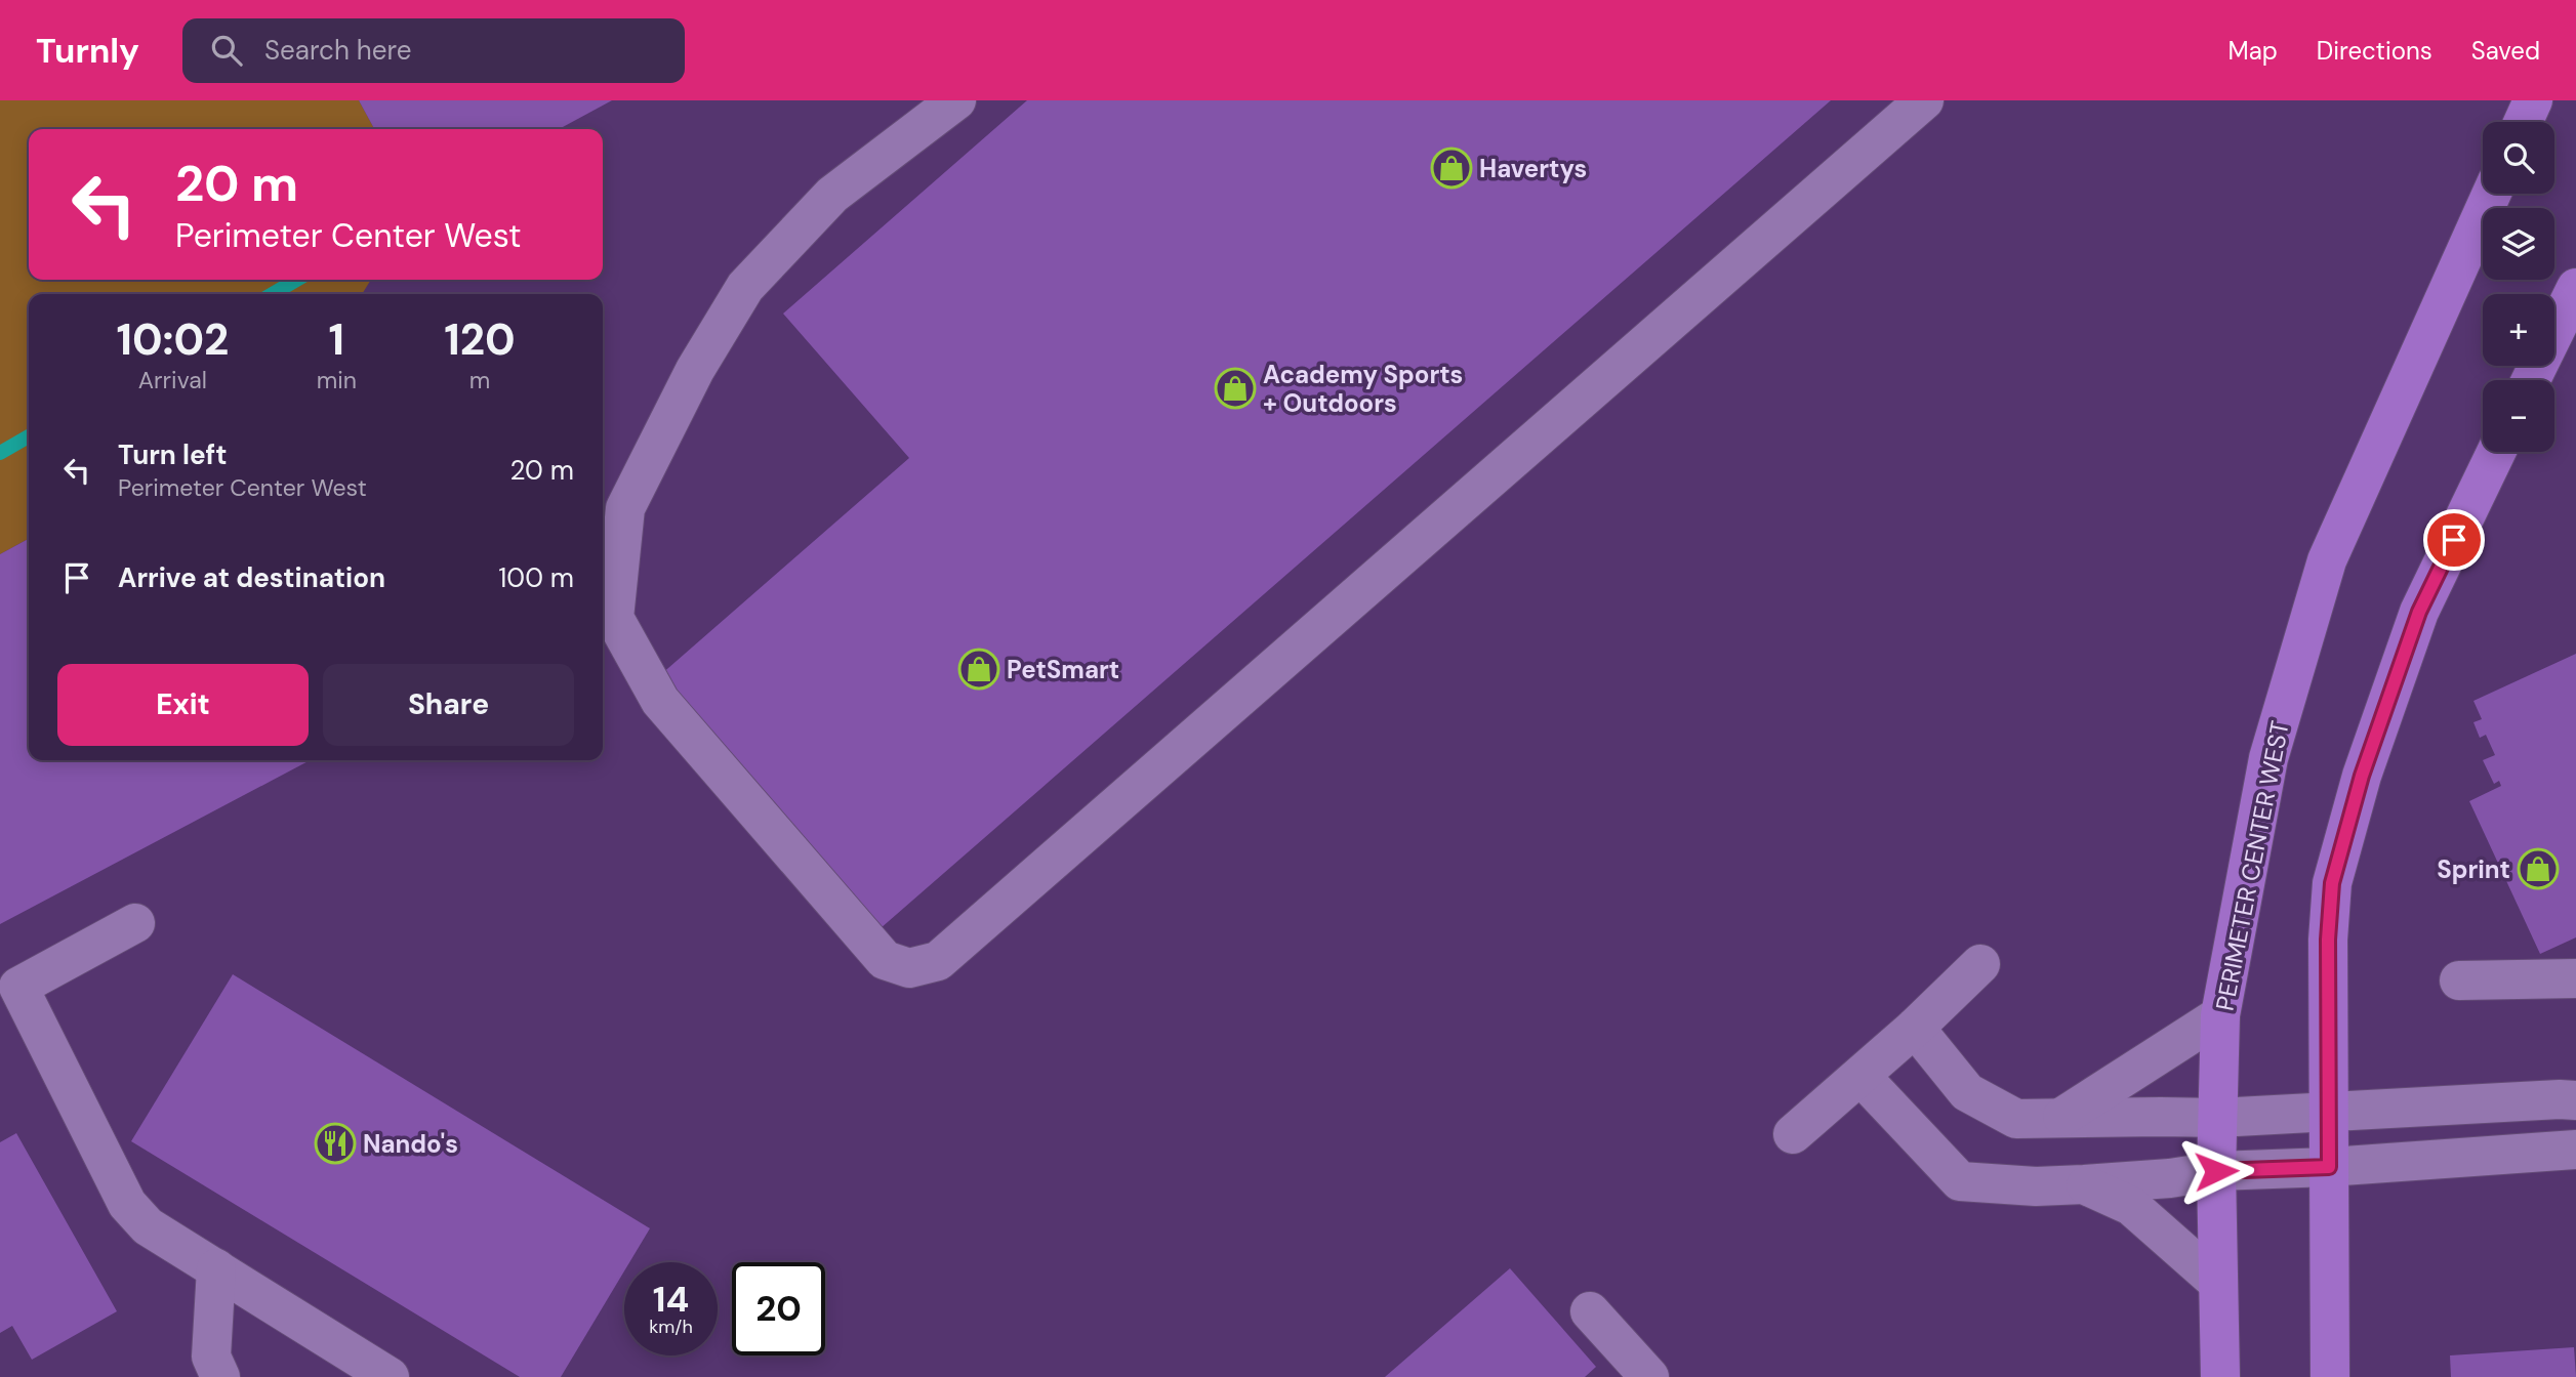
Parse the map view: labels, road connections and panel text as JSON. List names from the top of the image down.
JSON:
{
  "streets": {
    "main road": ["PERIMETER CENTER WEST"]
  },
  "places": {
    "shop": [
      "Havertys",
      "Academy Sports + Outdoors",
      "PetSmart",
      "Sprint"
    ],
    "restaurant": ["Nando's"]
  },
  "page": {
    "header": "Turnly",
    "search": "Search here",
    "nav": ["Map", "Directions", "Saved"],
    "map_buttons": ["+", "−"],
    "turn": ["20 m", "Perimeter Center West"],
    "eta": [
      "10:02",
      "Arrival",
      "1",
      "min",
      "120",
      "m"
    ],
    "list": [
      {
        "name": "Turn left",
        "note": "Perimeter Center West",
        "value": "20 m"
      },
      {
        "name": "Arrive at destination",
        "value": "100 m"
      }
    ],
    "buttons": ["Exit", "Share"],
    "speed": "14 km/h",
    "limit": "20"
  }
}
